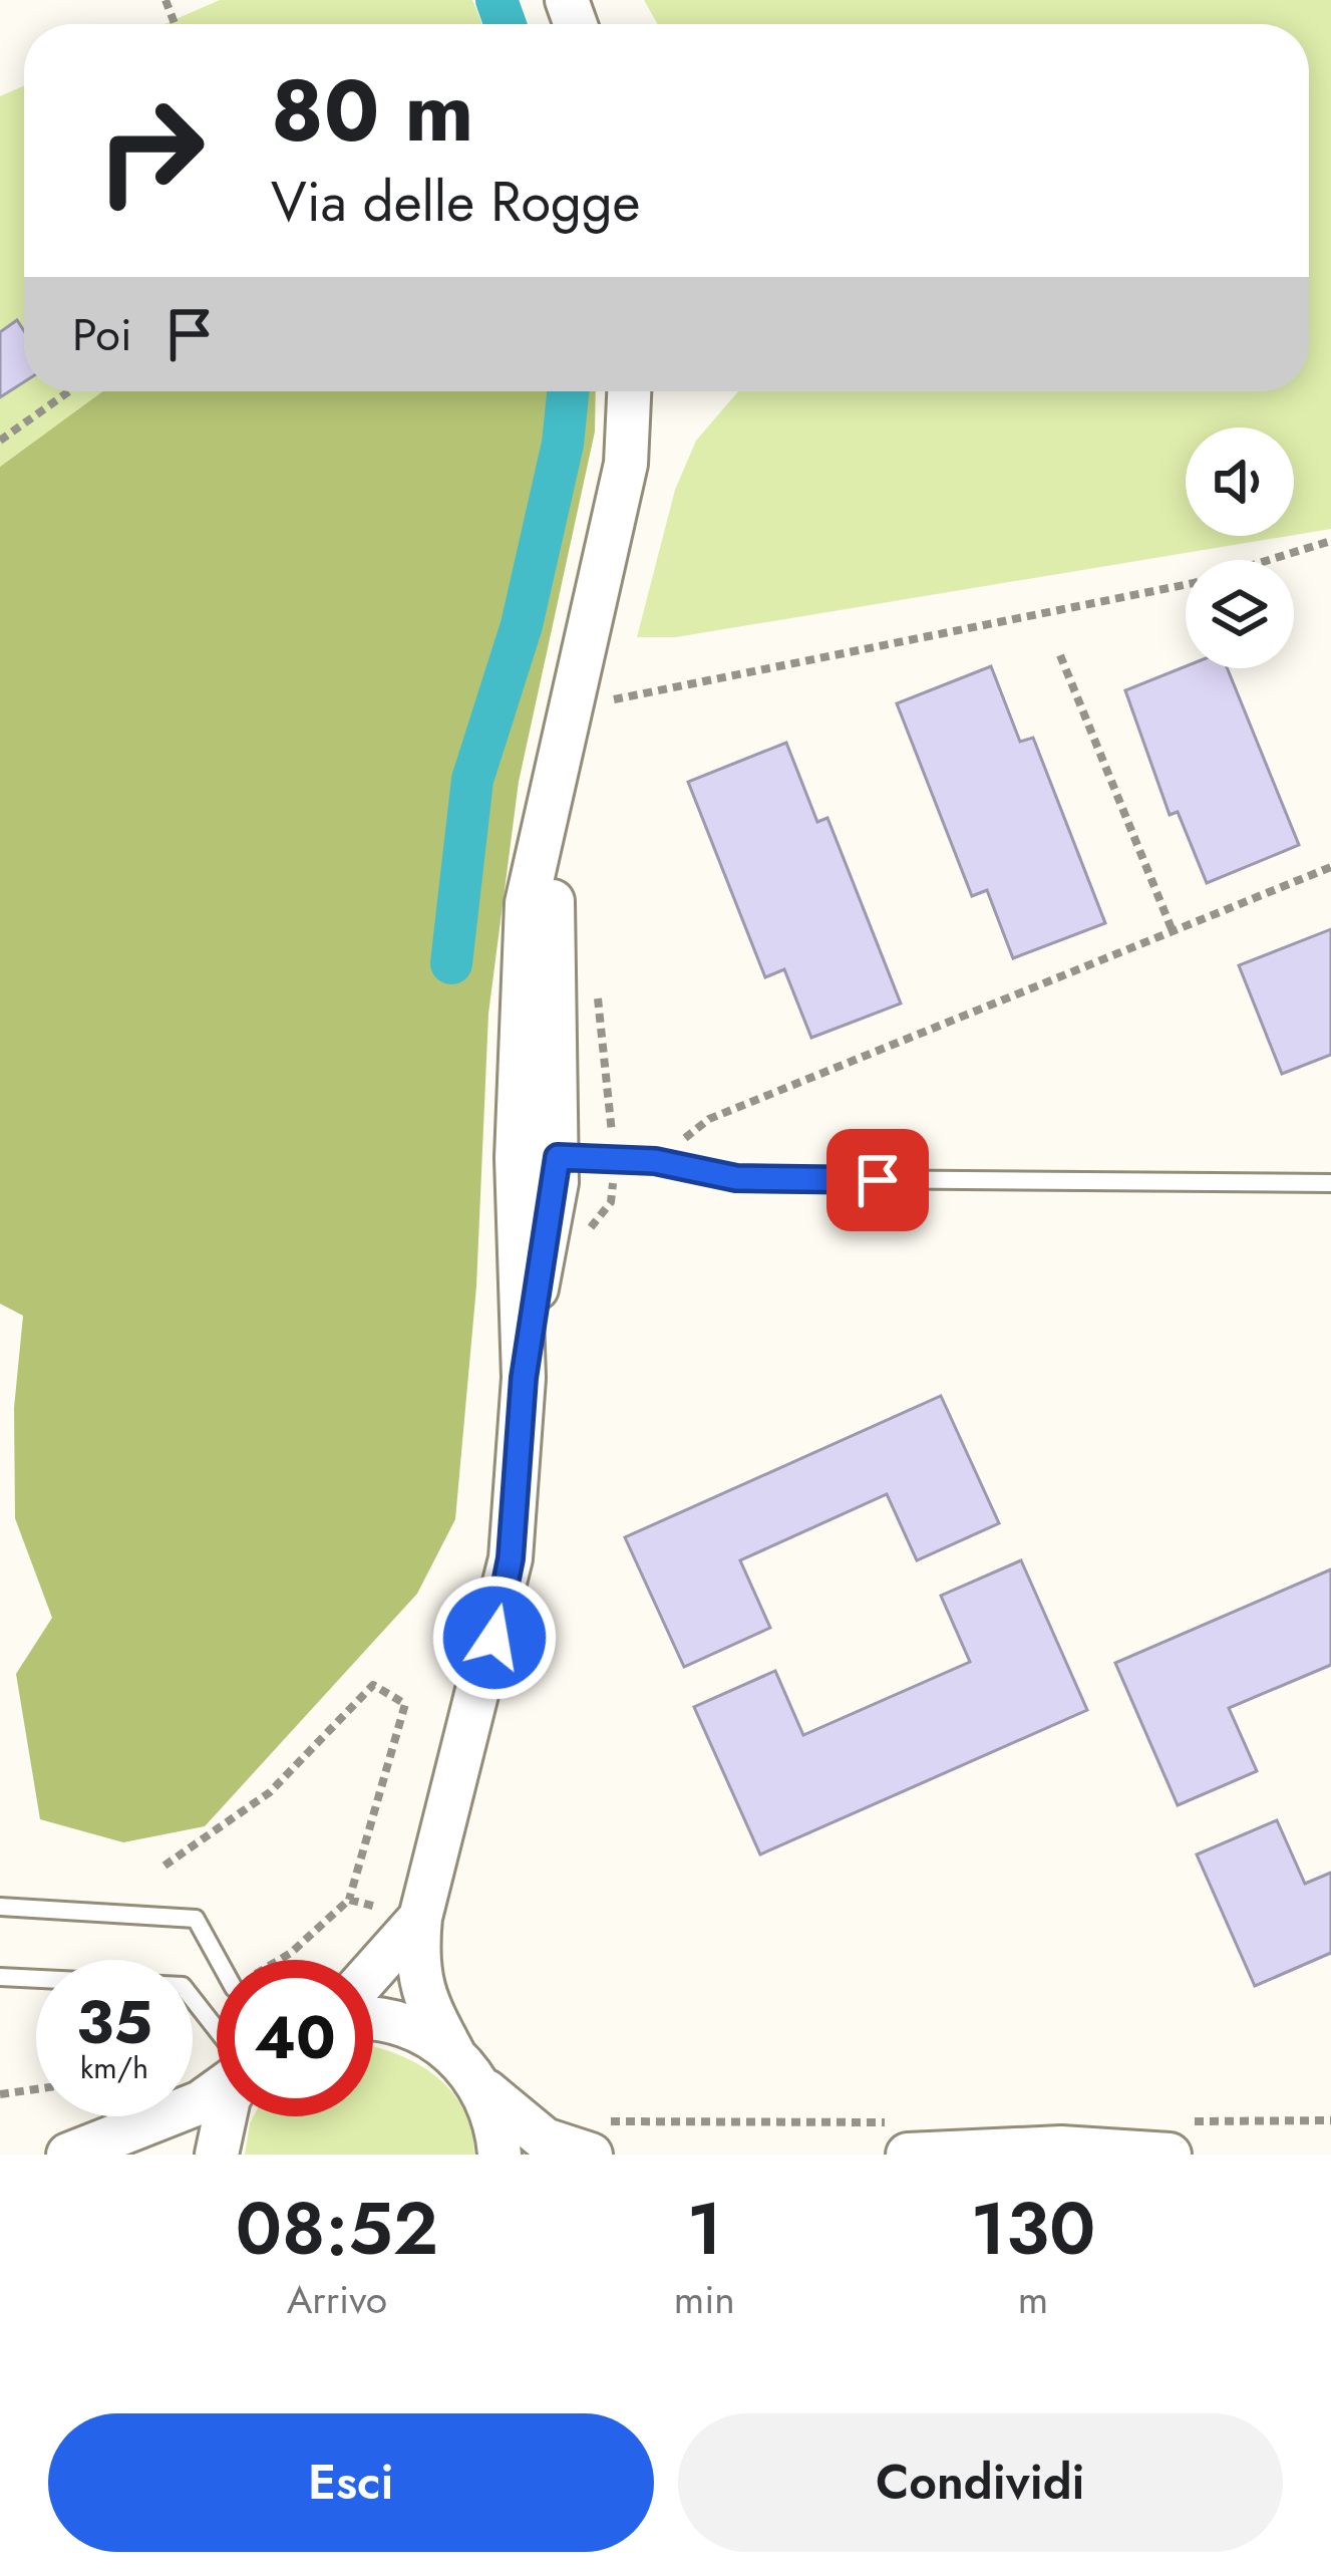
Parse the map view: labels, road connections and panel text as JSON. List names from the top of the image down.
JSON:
{
  "page": {
    "turn": ["80 m", "Via delle Rogge"],
    "then": "Poi",
    "speed": "35 km/h",
    "limit": "40",
    "eta": [
      "08:52",
      "Arrivo",
      "1",
      "min",
      "130",
      "m"
    ],
    "buttons": ["Esci", "Condividi"]
  }
}
